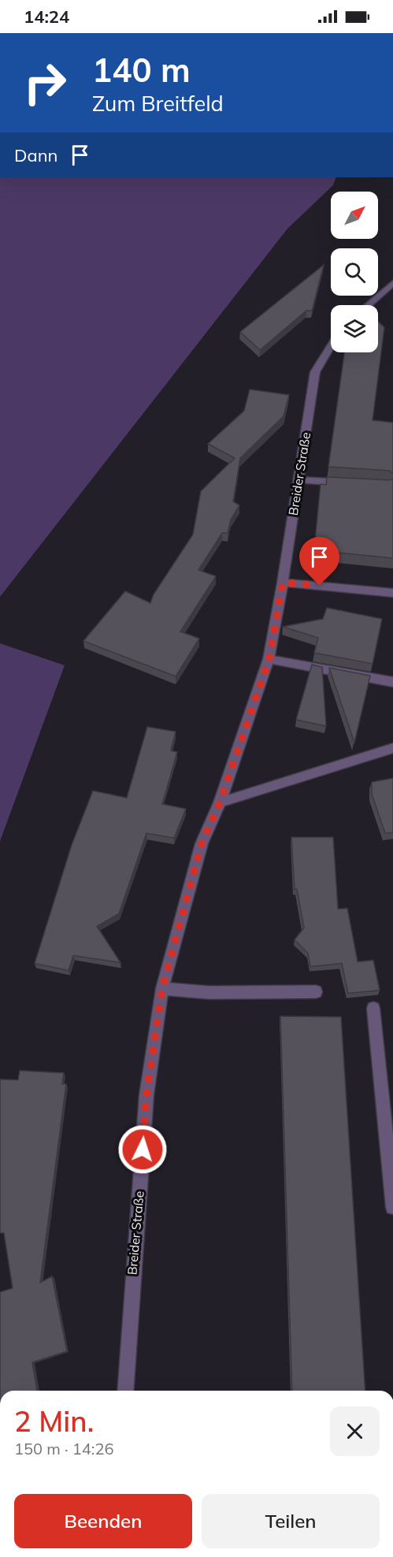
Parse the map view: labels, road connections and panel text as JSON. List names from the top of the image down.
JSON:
{
  "streets": {
    "street": ["Breider Straße"]
  },
  "north": "top right",
  "page": {
    "status": "14:24",
    "turn": ["140 m", "Zum Breitfeld"],
    "then": "Dann",
    "heading": ["2 Min.", "150 m · 14:26"],
    "buttons": ["Beenden", "Teilen"]
  }
}
